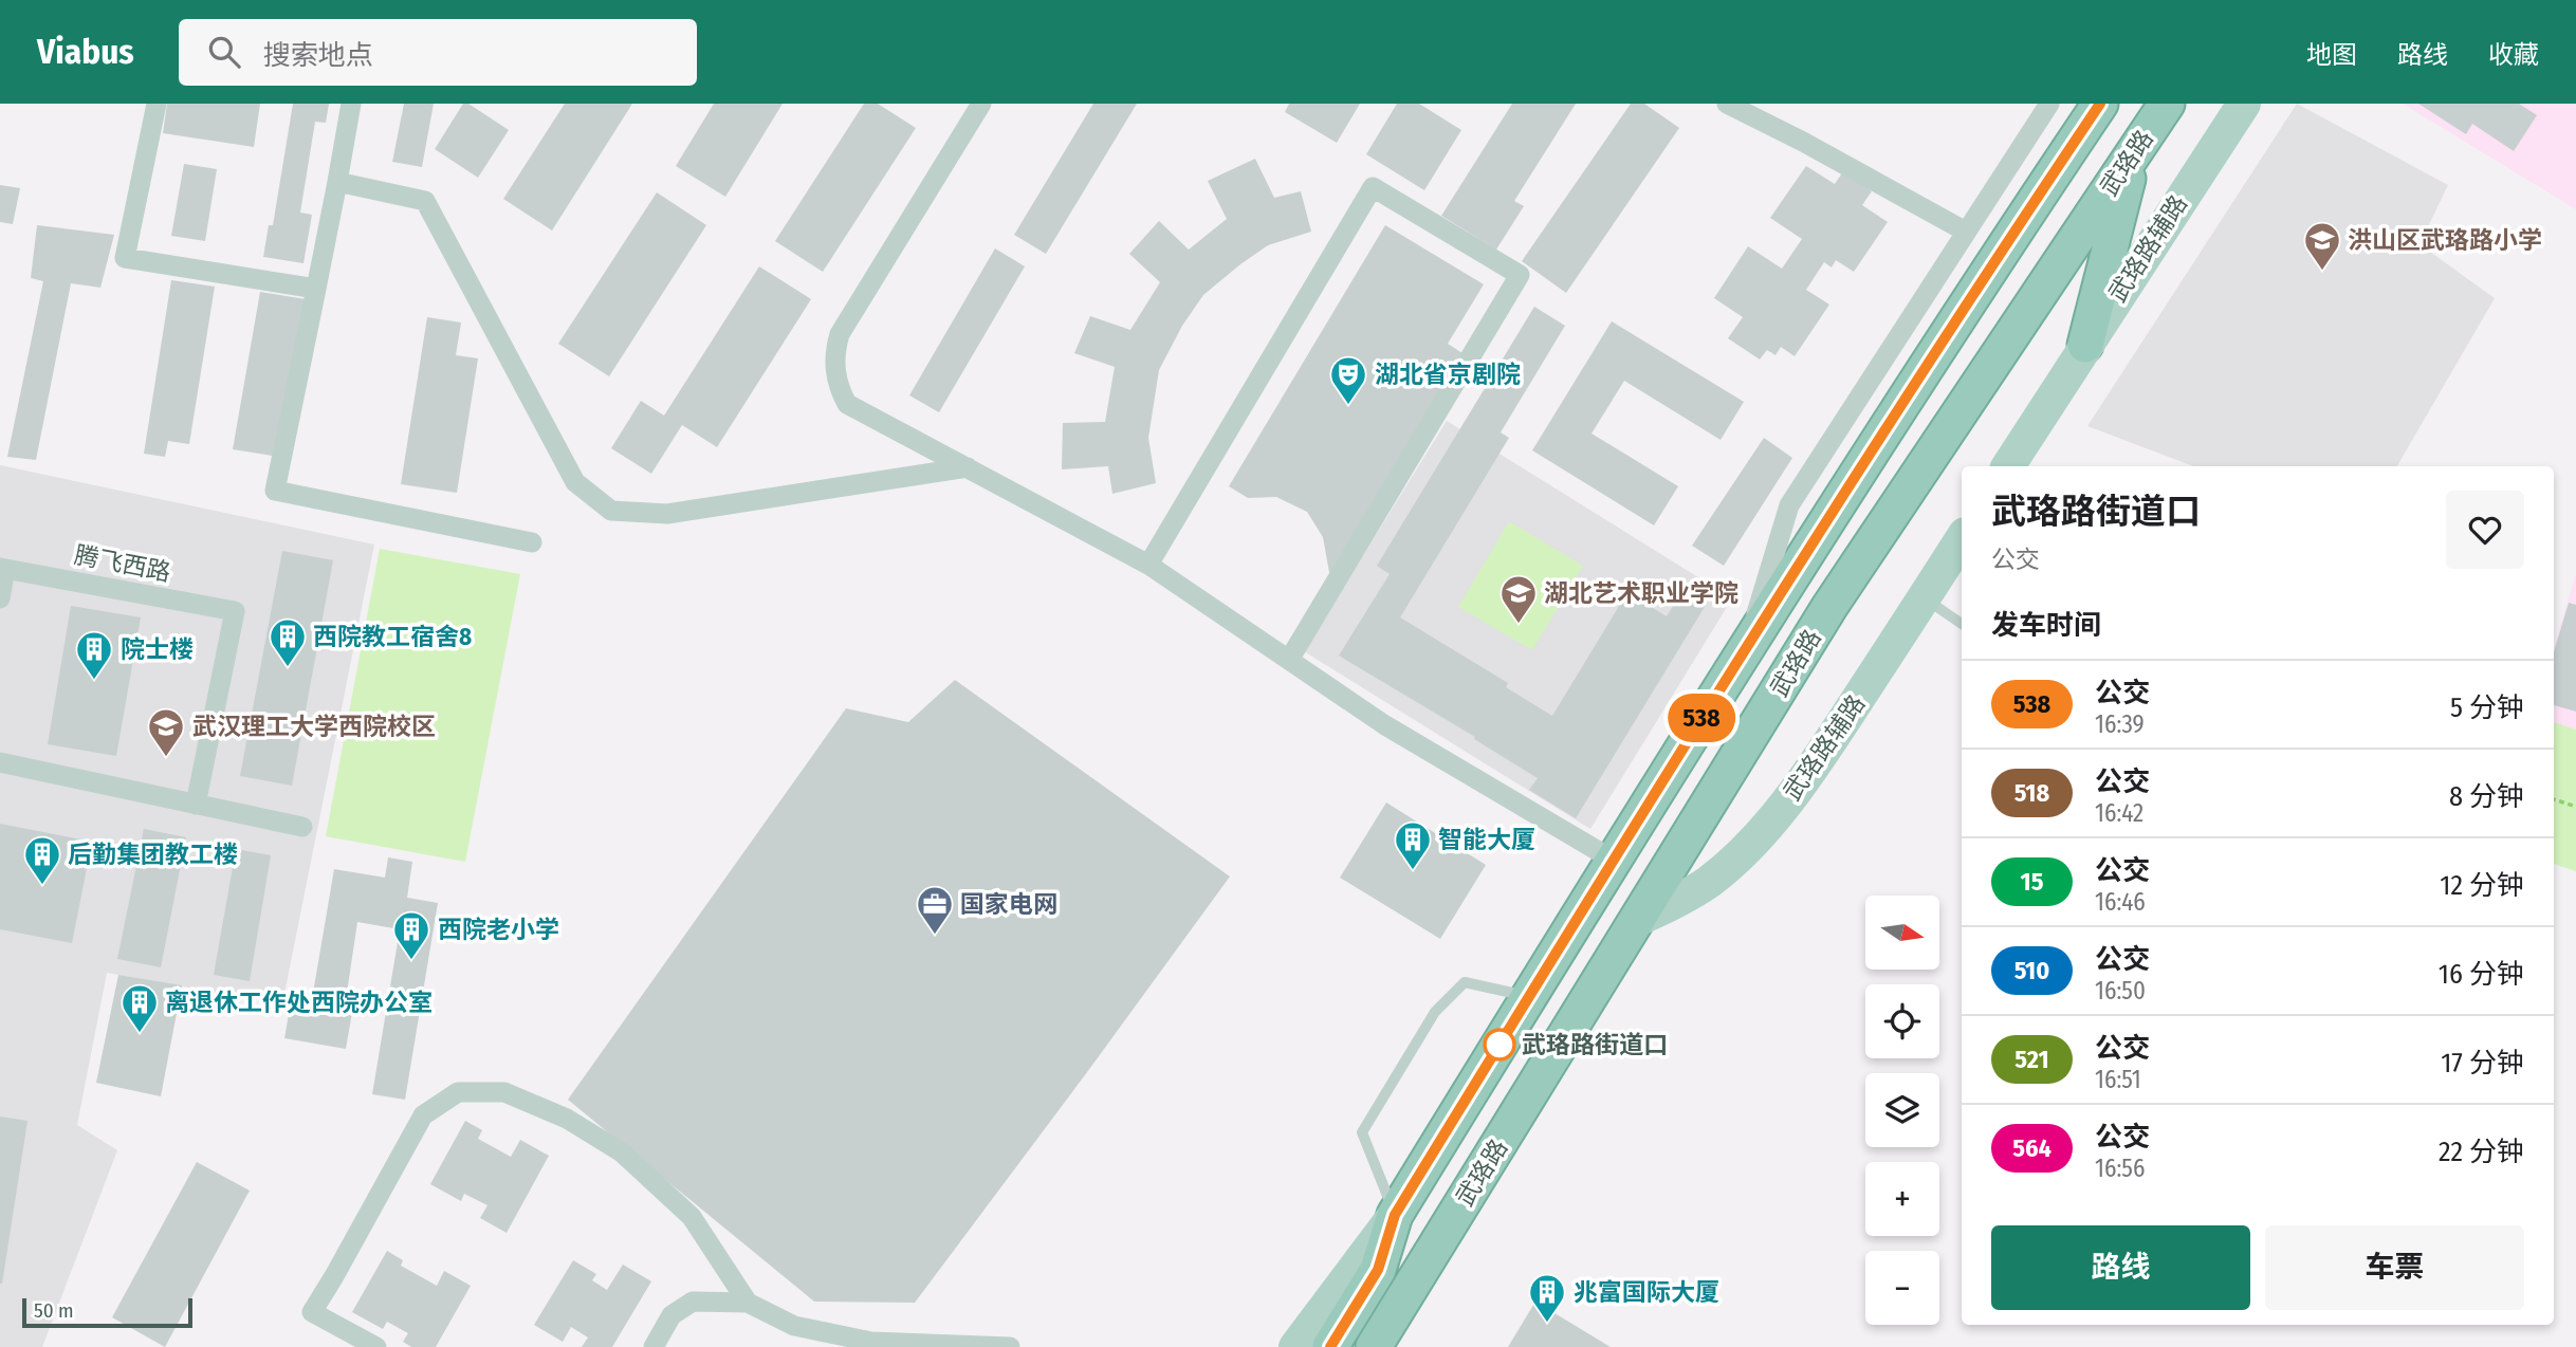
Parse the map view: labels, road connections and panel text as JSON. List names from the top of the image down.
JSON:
{
  "streets": {
    "highway": ["武珞路"],
    "main road": ["武珞路辅路"],
    "street": ["腾飞西路"]
  },
  "crossings": [
    ["武珞路", "武珞路辅路"]
  ],
  "places": {
    "school or university": ["洪山区武珞路小学", "湖北艺术职业学院", "武汉理工大学西院校区"],
    "theatre": ["湖北省京剧院"],
    "building": [
      "西院教工宿舍8",
      "院士楼",
      "智能大厦",
      "后勤集团教工楼",
      "西院老小学",
      "离退休工作处西院办公室",
      "兆富国际大厦"
    ],
    "office": ["国家电网"],
    "other": ["武珞路街道口"]
  },
  "lines": ["bus line 538"],
  "scale_bar": "50 m",
  "north": "right",
  "page": {
    "header": "Viabus",
    "search": "搜索地点",
    "nav": ["地图", "路线", "收藏"],
    "on_map": "538",
    "heading": [
      ["武珞路街道口", "公交"],
      "发车时间"
    ],
    "list": [
      {
        "mark": "538",
        "name": "公交",
        "note": "16:39",
        "value": "5 分钟"
      },
      {
        "mark": "518",
        "name": "公交",
        "note": "16:42",
        "value": "8 分钟"
      },
      {
        "mark": "15",
        "name": "公交",
        "note": "16:46",
        "value": "12 分钟"
      },
      {
        "mark": "510",
        "name": "公交",
        "note": "16:50",
        "value": "16 分钟"
      },
      {
        "mark": "521",
        "name": "公交",
        "note": "16:51",
        "value": "17 分钟"
      },
      {
        "mark": "564",
        "name": "公交",
        "note": "16:56",
        "value": "22 分钟"
      }
    ],
    "map_buttons": ["+", "−"],
    "buttons": ["路线", "车票"],
    "scale": "50 m"
  }
}
